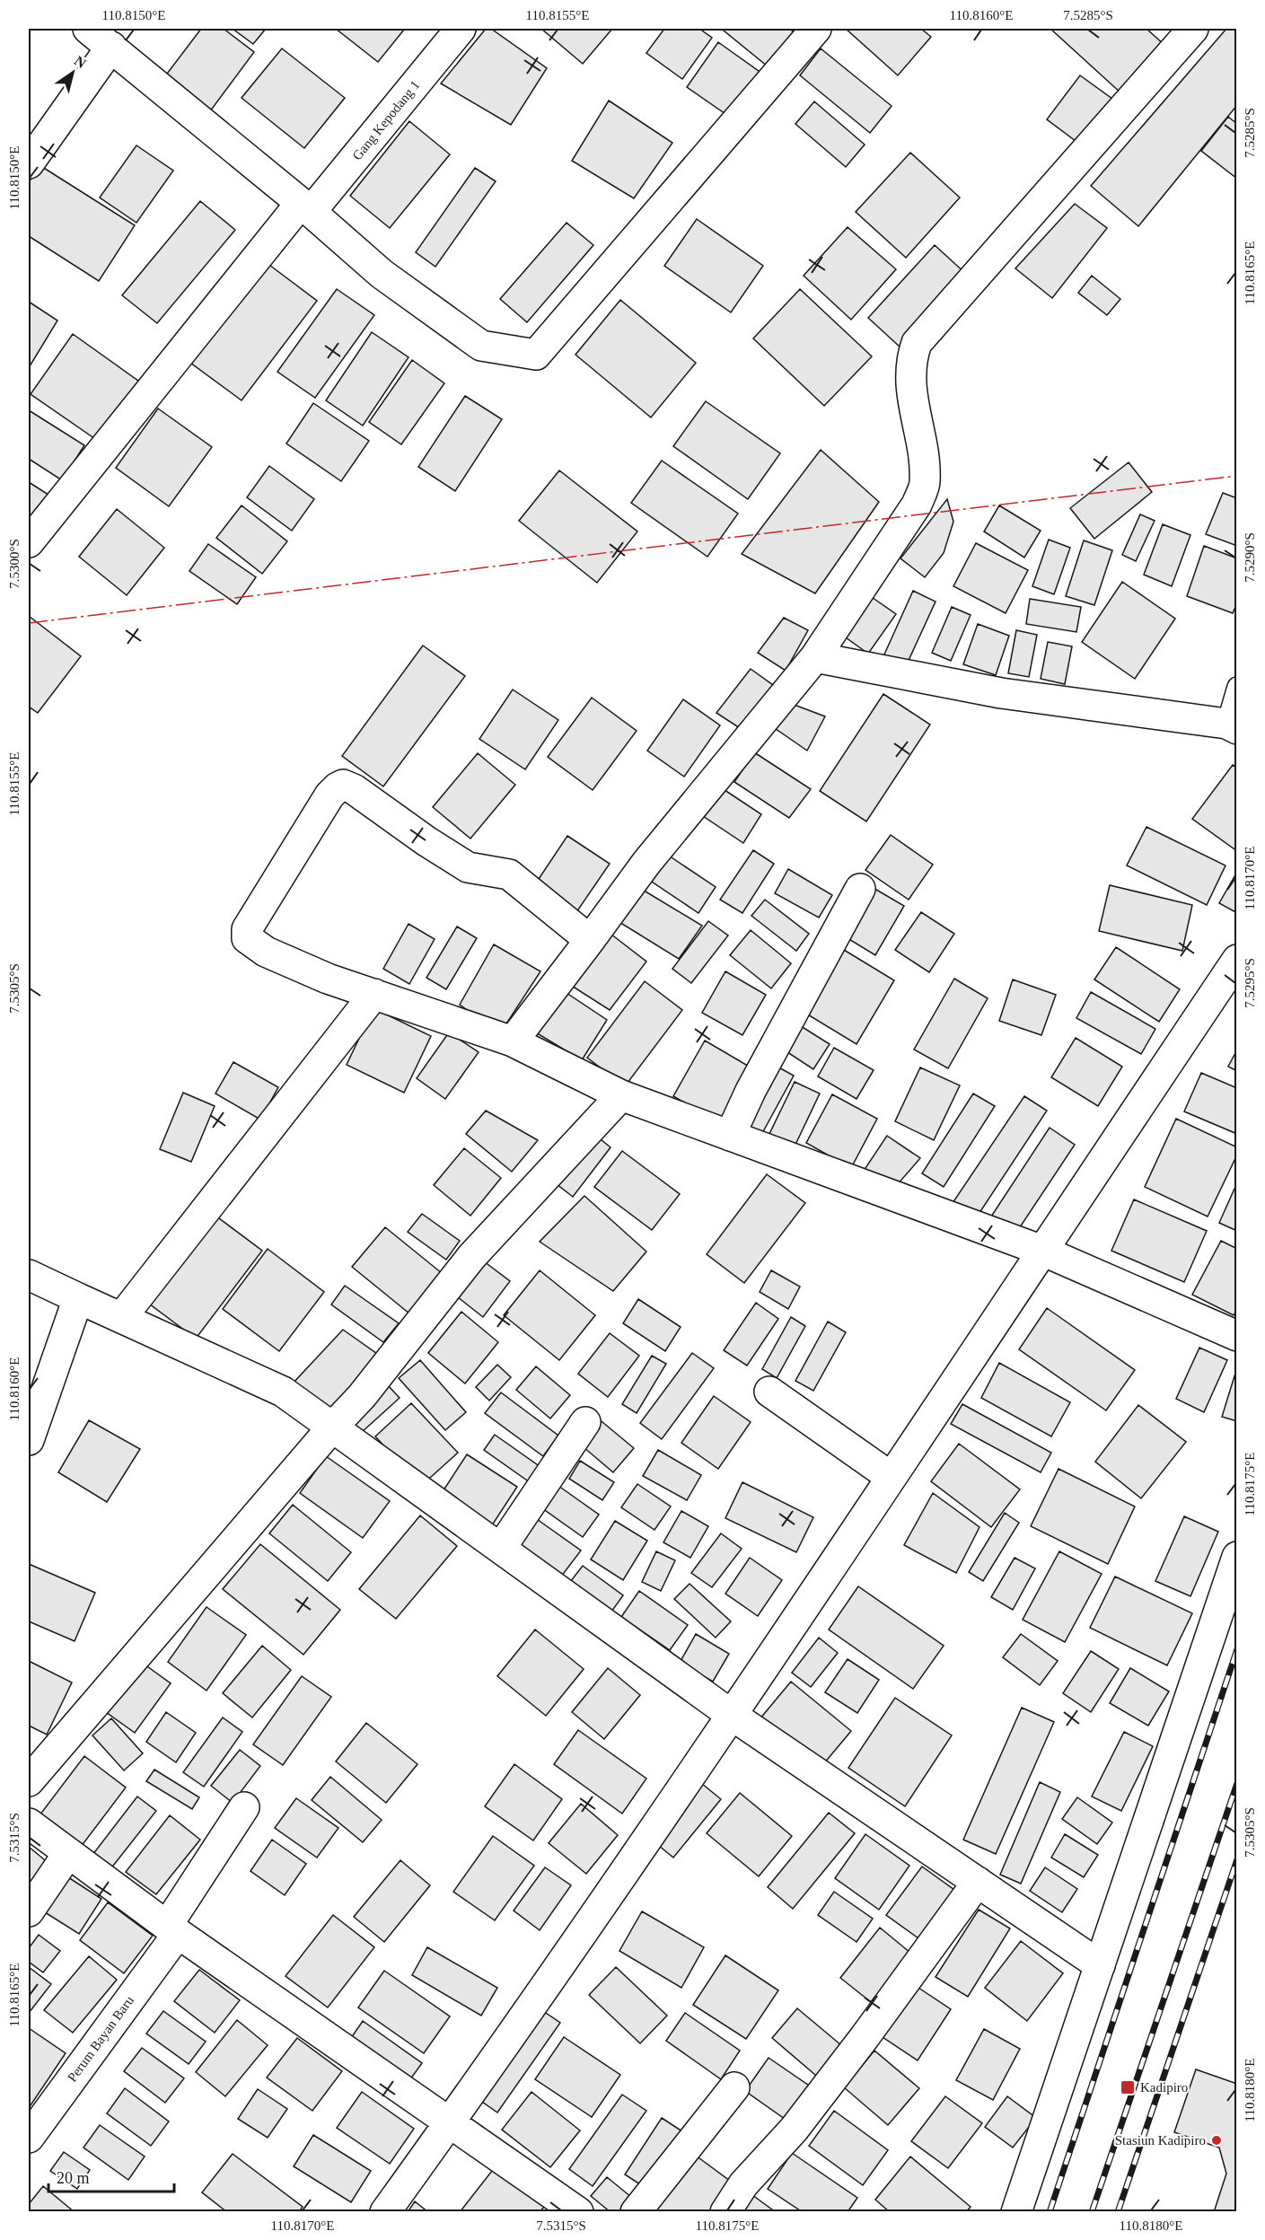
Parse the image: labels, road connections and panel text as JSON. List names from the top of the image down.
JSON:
{
  "streets": {
    "street": ["Gang Kepodang 1", "Perum Bayan Baru"]
  },
  "places": {
    "transit": ["Kadipiro"],
    "other": ["Stasiun Kadipiro"]
  },
  "scale_bar": "20 m",
  "north": "top right",
  "coordinates": [
    "110.8150°E",
    "110.8155°E",
    "110.8160°E",
    "7.5285°S",
    "110.8165°E",
    "7.5290°S",
    "7.5300°S",
    "110.8170°E",
    "7.5295°S",
    "7.5305°S",
    "110.8175°E",
    "7.5315°S",
    "110.8180°E"
  ]
}
